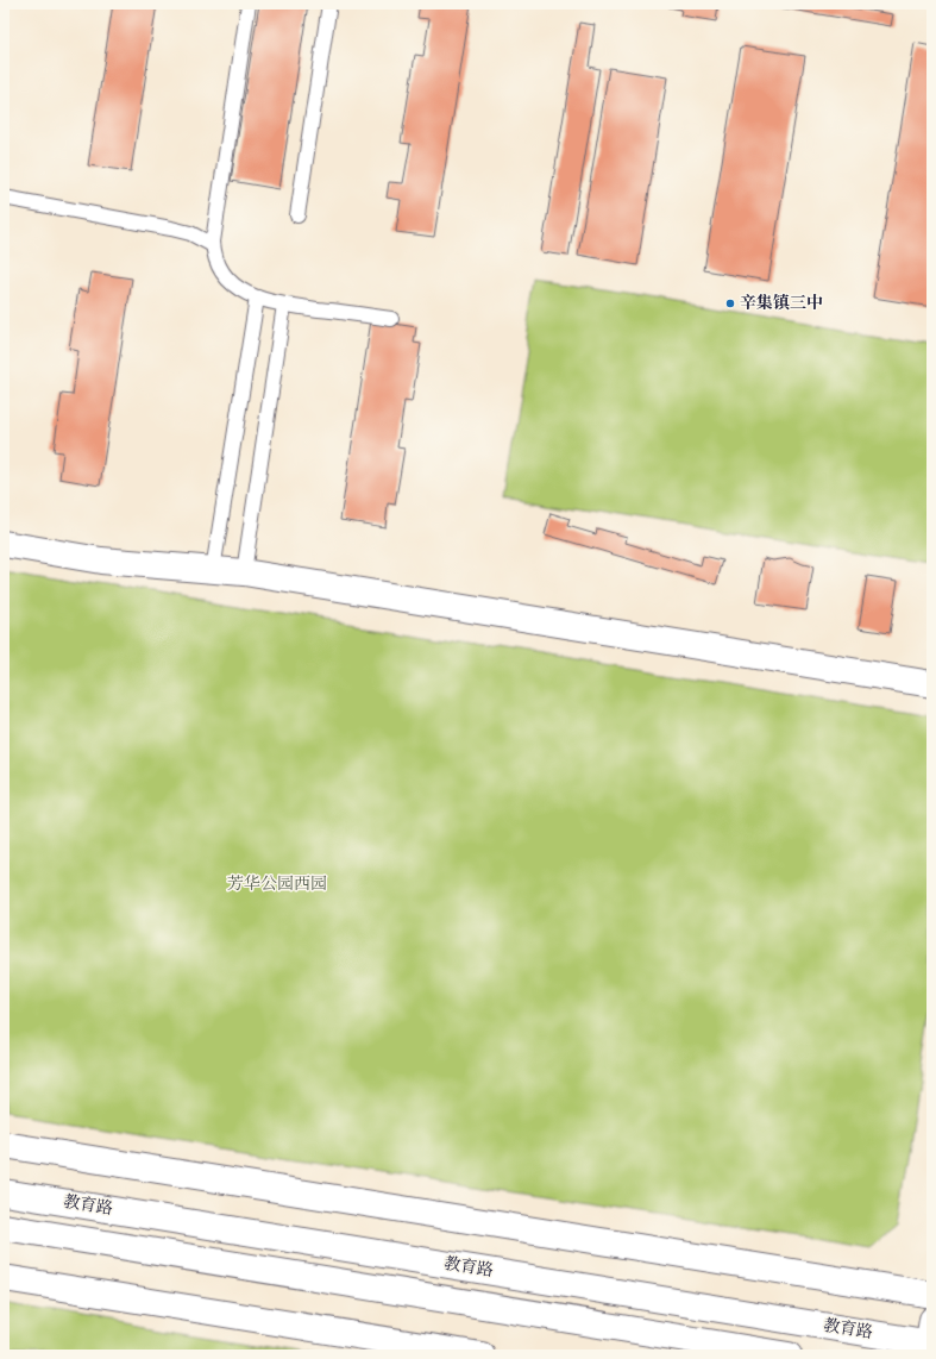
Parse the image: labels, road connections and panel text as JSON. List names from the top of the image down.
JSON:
{
  "streets": {
    "street": ["教育路"]
  },
  "parks": ["芳华公园西园"],
  "places": ["辛集镇三中"]
}
